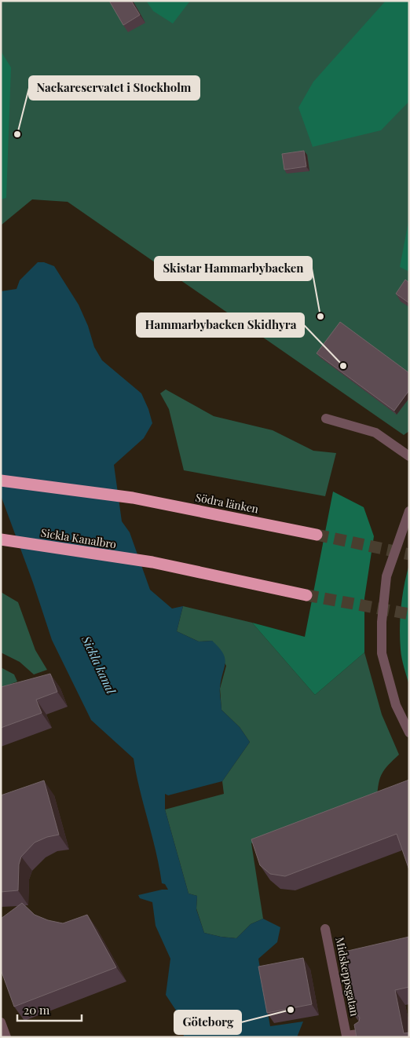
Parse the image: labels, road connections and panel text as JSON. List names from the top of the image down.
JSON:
{
  "streets": {
    "highway": ["Södra länken", "Sickla Kanalbro"],
    "street": ["Midskeppsgatan"]
  },
  "water": ["Sickla kanal"],
  "places": [
    "Nackareservatet i Stockholm",
    "Skistar Hammarbybacken",
    "Hammarbybacken Skidhyra",
    "Göteborg"
  ],
  "scale_bar": "20 m"
}
